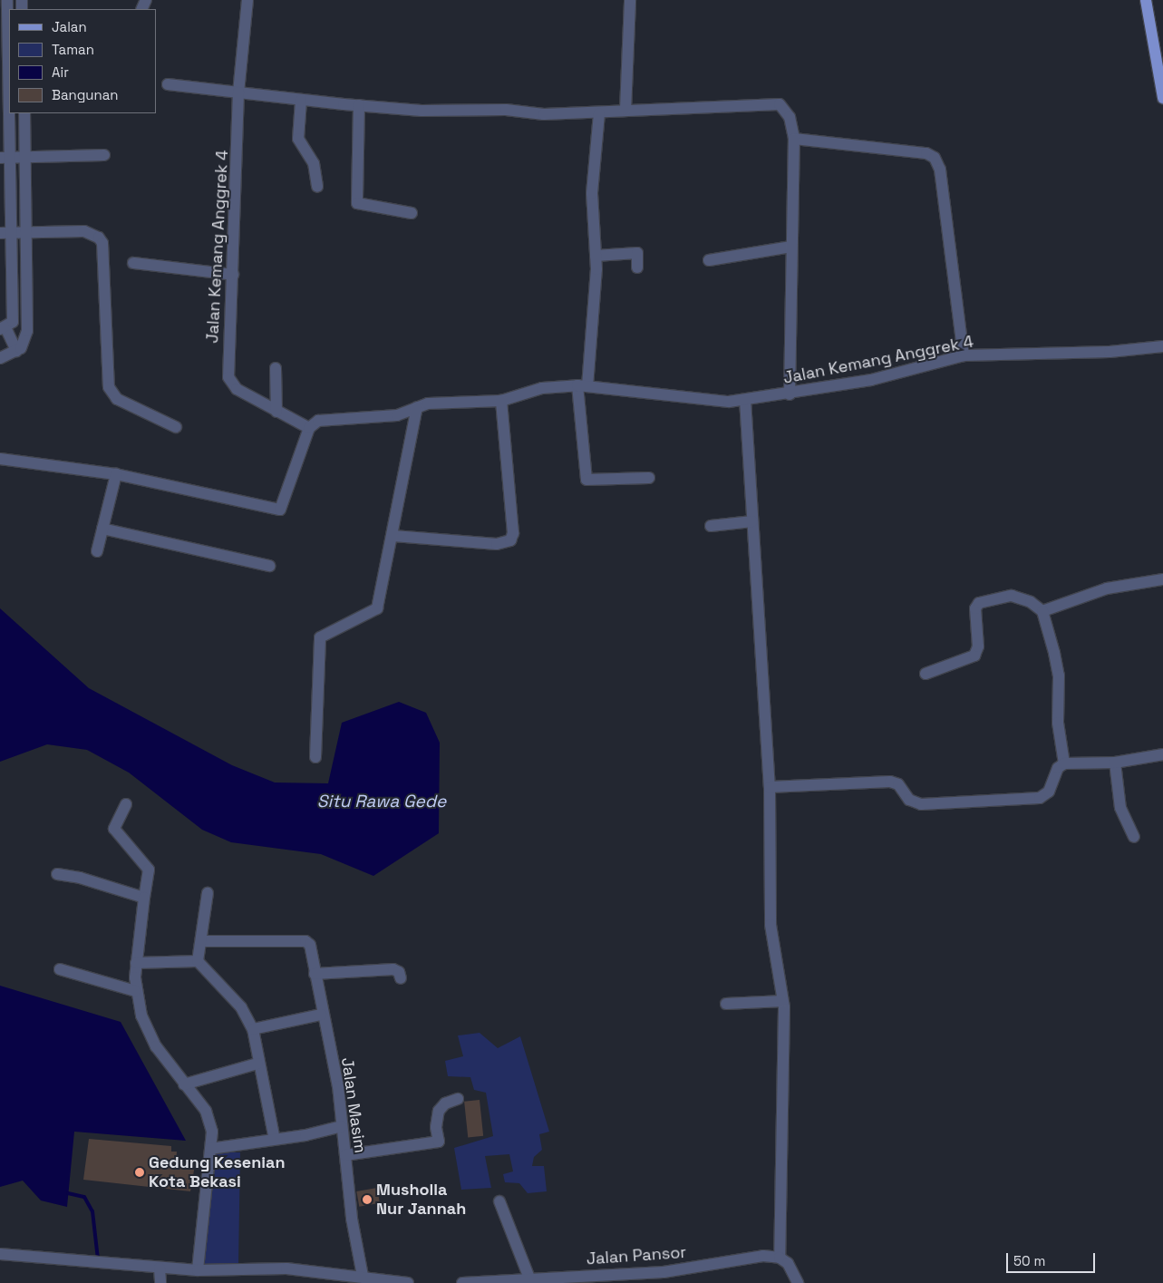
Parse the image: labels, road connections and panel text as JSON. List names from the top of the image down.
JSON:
{
  "streets": {
    "street": ["Jalan Kemang Anggrek 4", "Jalan Masim", "Jalan Pansor"]
  },
  "water": ["Situ Rawa Gede"],
  "places": ["Gedung Kesenian Kota Bekasi", "Musholla Nur Jannah"],
  "legend": [
    "Jalan",
    "Taman",
    "Air",
    "Bangunan"
  ],
  "scale_bar": "50 m"
}
